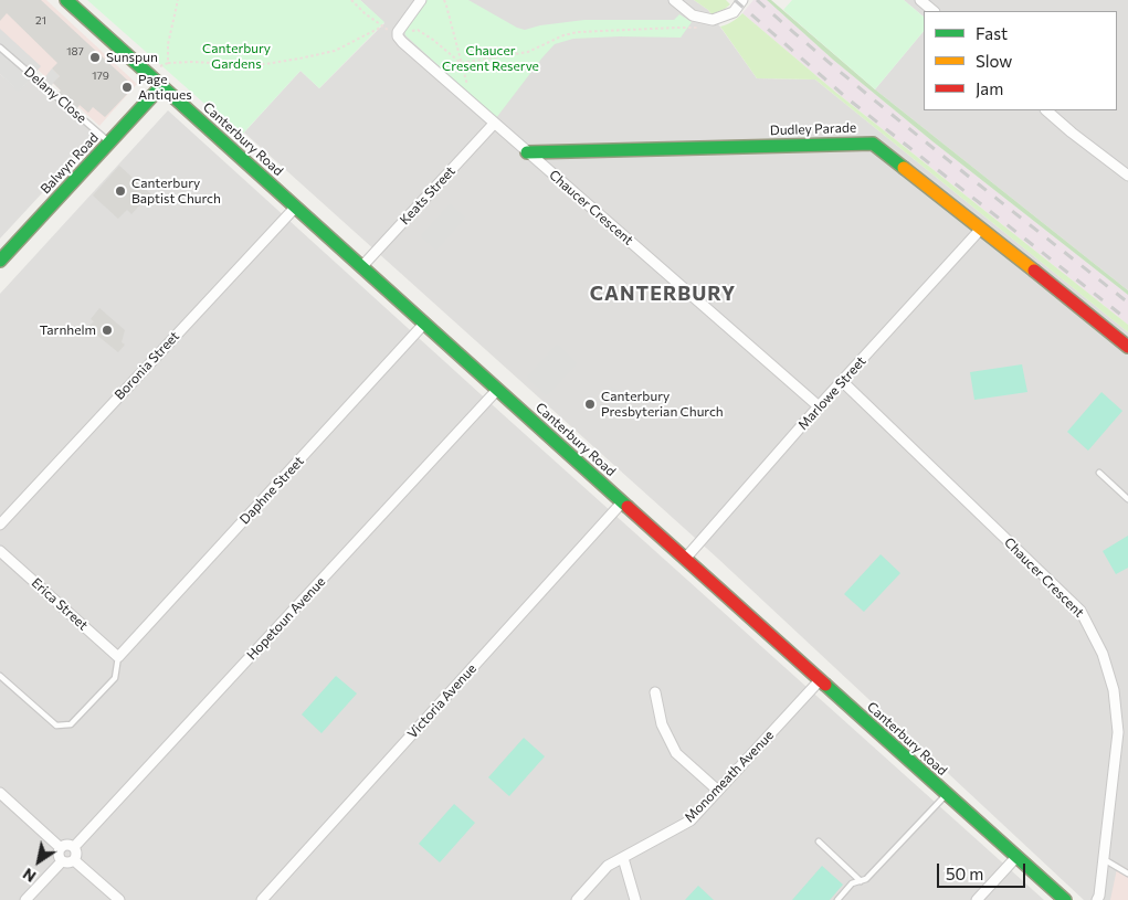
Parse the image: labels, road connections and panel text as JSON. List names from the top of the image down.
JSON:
{
  "streets": {
    "main road": ["Dudley Parade", "Canterbury Road", "Balwyn Road"],
    "street": [
      "Keats Street",
      "Chaucer Crescent",
      "Boronia Street",
      "Marlowe Street",
      "Daphne Street",
      "Erica Street",
      "Hopetoun Avenue",
      "Victoria Avenue",
      "Monomeath Avenue"
    ],
    "lane": ["Delany Close"]
  },
  "crossings": [
    ["Delany Close", "Balwyn Road"],
    ["Dudley Parade", "Chaucer Crescent"],
    ["Dudley Parade", "Marlowe Street"],
    ["Canterbury Road", "Balwyn Road"],
    ["Canterbury Road", "Keats Street"],
    ["Canterbury Road", "Boronia Street"],
    ["Canterbury Road", "Marlowe Street"],
    ["Canterbury Road", "Daphne Street"],
    ["Canterbury Road", "Hopetoun Avenue"],
    ["Canterbury Road", "Victoria Avenue"],
    ["Canterbury Road", "Monomeath Avenue"],
    ["Keats Street", "Chaucer Crescent"],
    ["Chaucer Crescent", "Marlowe Street"],
    ["Daphne Street", "Erica Street"]
  ],
  "districts": ["CANTERBURY"],
  "parks": ["Canterbury Gardens", "Chaucer Cresent Reserve"],
  "places": [
    "Sunspun",
    "Page Antiques",
    "Canterbury Baptist Church",
    "Tarnhelm",
    "Canterbury Presbyterian Church"
  ],
  "house_numbers": ["21", "187", "179"],
  "legend": ["Fast", "Slow", "Jam"],
  "scale_bar": "50 m",
  "north": "bottom left"
}
